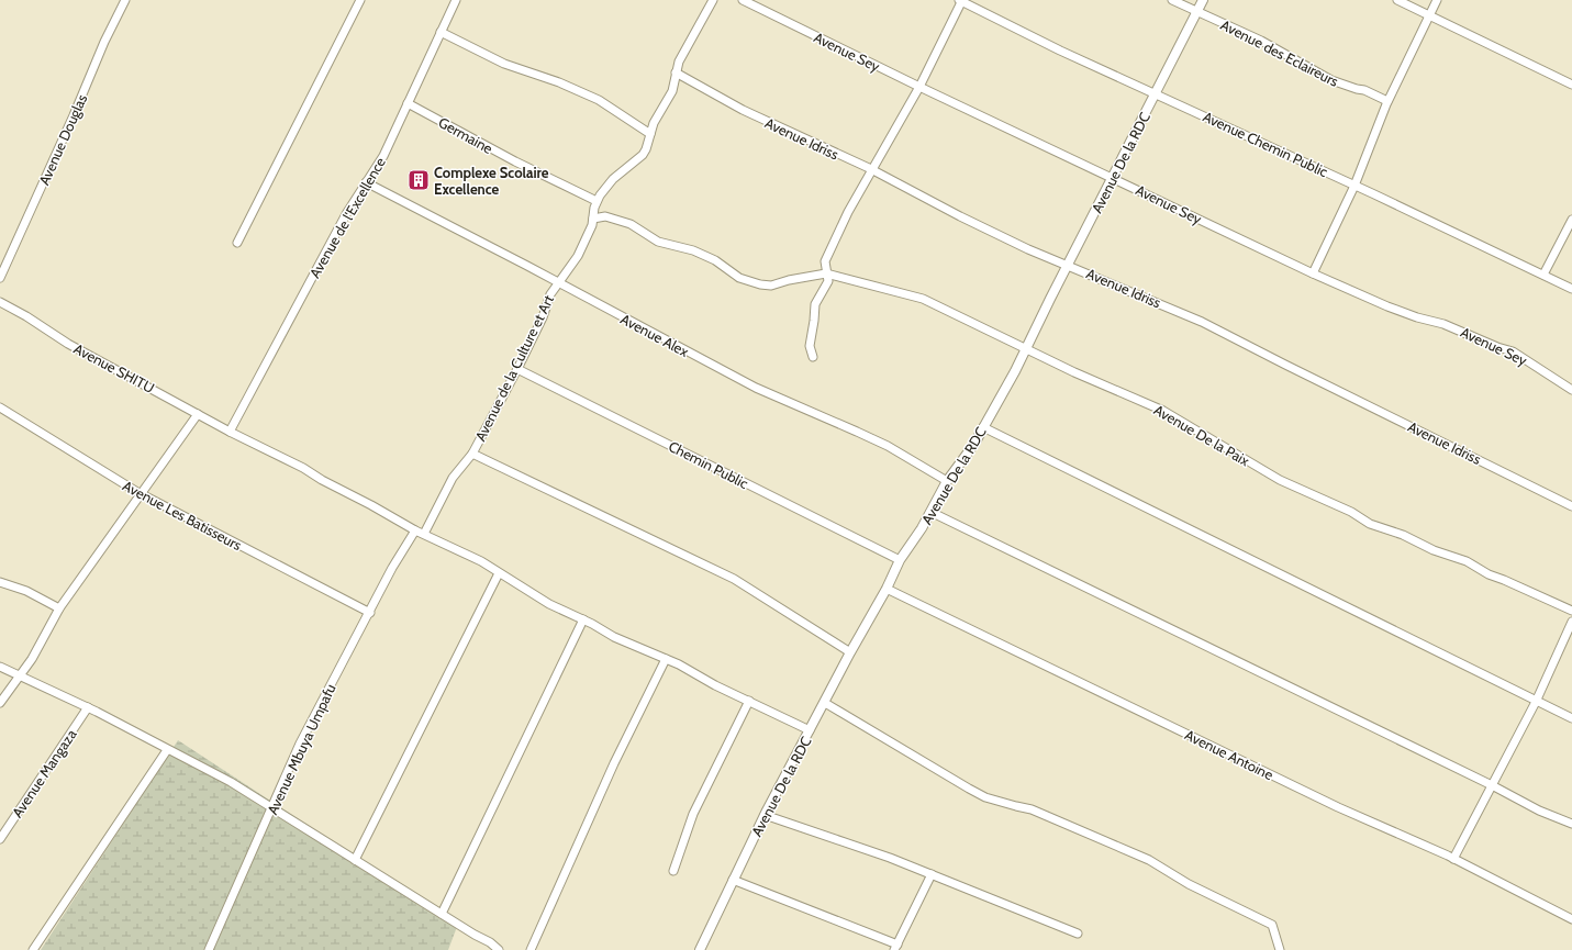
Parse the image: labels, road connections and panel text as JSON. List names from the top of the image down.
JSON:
{
  "streets": {
    "street": [
      "Avenue Sey",
      "Avenue des Eclaireurs",
      "Germaine",
      "Avenue Idriss",
      "Avenue Douglas",
      "Avenue Chemin Public",
      "Avenue De la RDC",
      "Avenue de l'Excellence",
      "Avenue Alex",
      "Avenue SHITU",
      "Avenue de la Culture et Art",
      "Avenue De la Paix",
      "Chemin Public",
      "Avenue Les Batisseurs",
      "Avenue Mbuya Umpafu",
      "Avenue Antoine",
      "Avenue Mangaza"
    ]
  },
  "crossings": [
    ["Avenue Sey", "Avenue De la RDC"],
    ["Avenue des Eclaireurs", "Avenue De la RDC"],
    ["Germaine", "Avenue de l'Excellence"],
    ["Germaine", "Avenue de la Culture et Art"],
    ["Avenue Idriss", "Avenue De la RDC"],
    ["Avenue Idriss", "Avenue de la Culture et Art"],
    ["Avenue Chemin Public", "Avenue De la RDC"],
    ["Avenue De la RDC", "Avenue Alex"],
    ["Avenue De la RDC", "Avenue SHITU"],
    ["Avenue De la RDC", "Avenue De la Paix"],
    ["Avenue De la RDC", "Chemin Public"],
    ["Avenue De la RDC", "Avenue Antoine"],
    ["Avenue de l'Excellence", "Avenue Alex"],
    ["Avenue de l'Excellence", "Avenue SHITU"],
    ["Avenue Alex", "Avenue de la Culture et Art"],
    ["Avenue SHITU", "Avenue de la Culture et Art"],
    ["Avenue SHITU", "Avenue Mbuya Umpafu"],
    ["Avenue de la Culture et Art", "Chemin Public"],
    ["Avenue Les Batisseurs", "Avenue Mbuya Umpafu"]
  ],
  "places": {
    "building": ["Complexe Scolaire Excellence"]
  }
}
